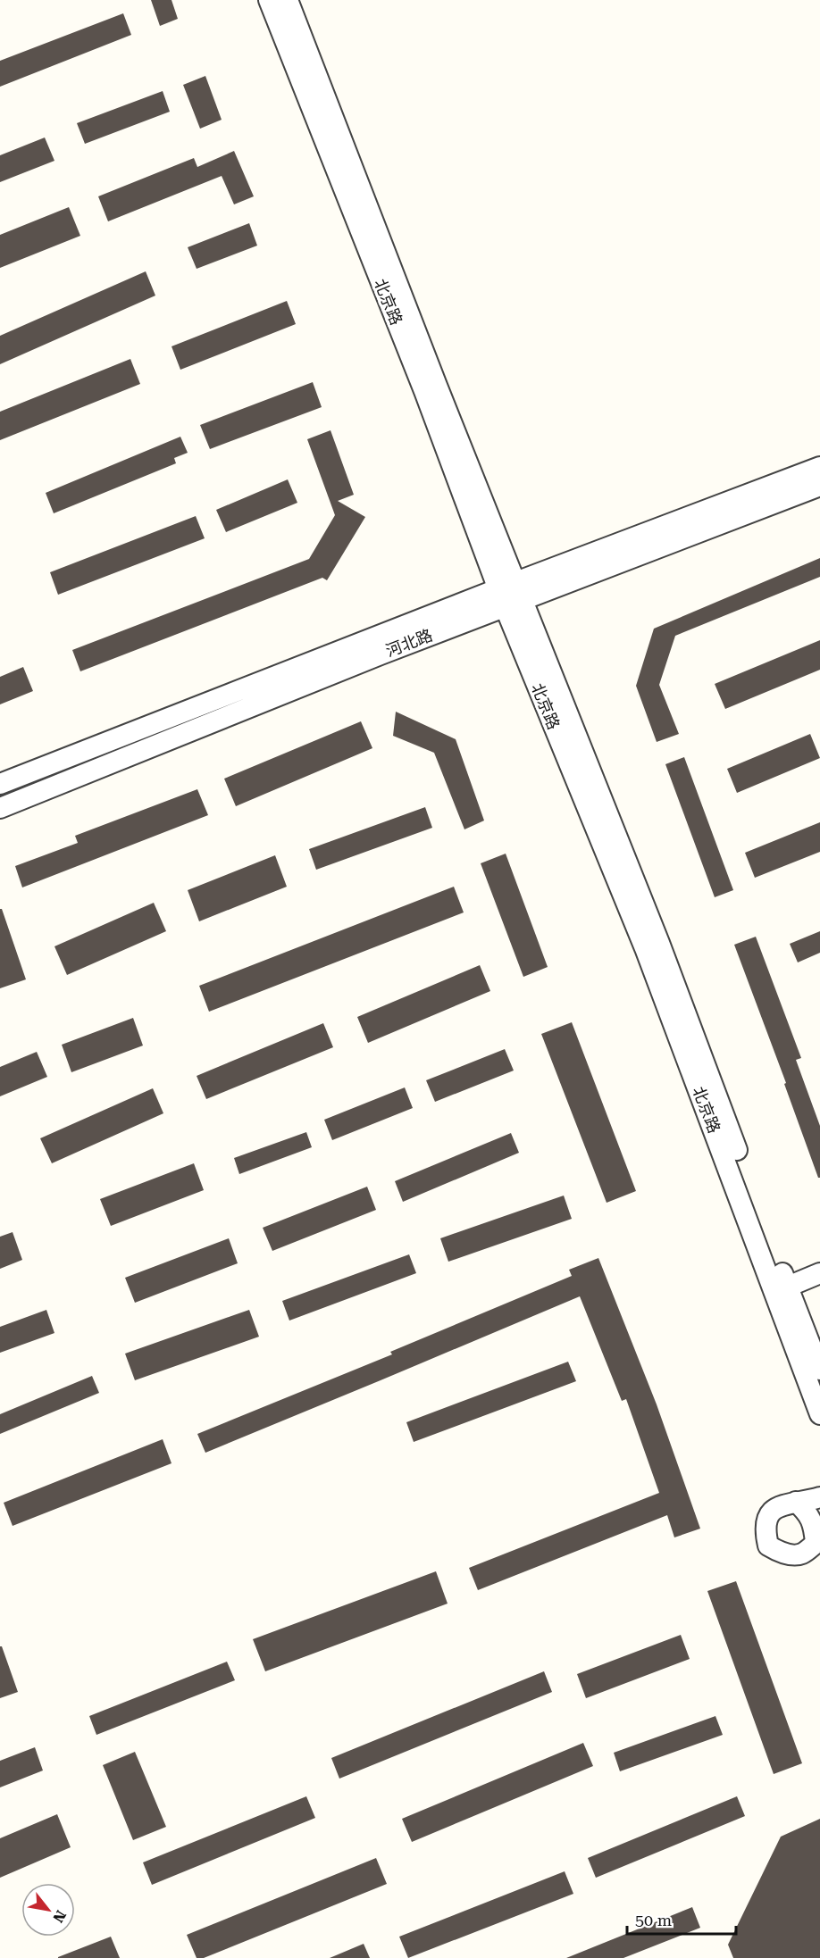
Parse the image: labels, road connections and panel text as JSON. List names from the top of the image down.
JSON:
{
  "streets": {
    "street": ["北京路", "河北路"]
  },
  "crossings": [
    ["北京路", "河北路"]
  ],
  "scale_bar": "50 m",
  "north": "bottom right"
}
